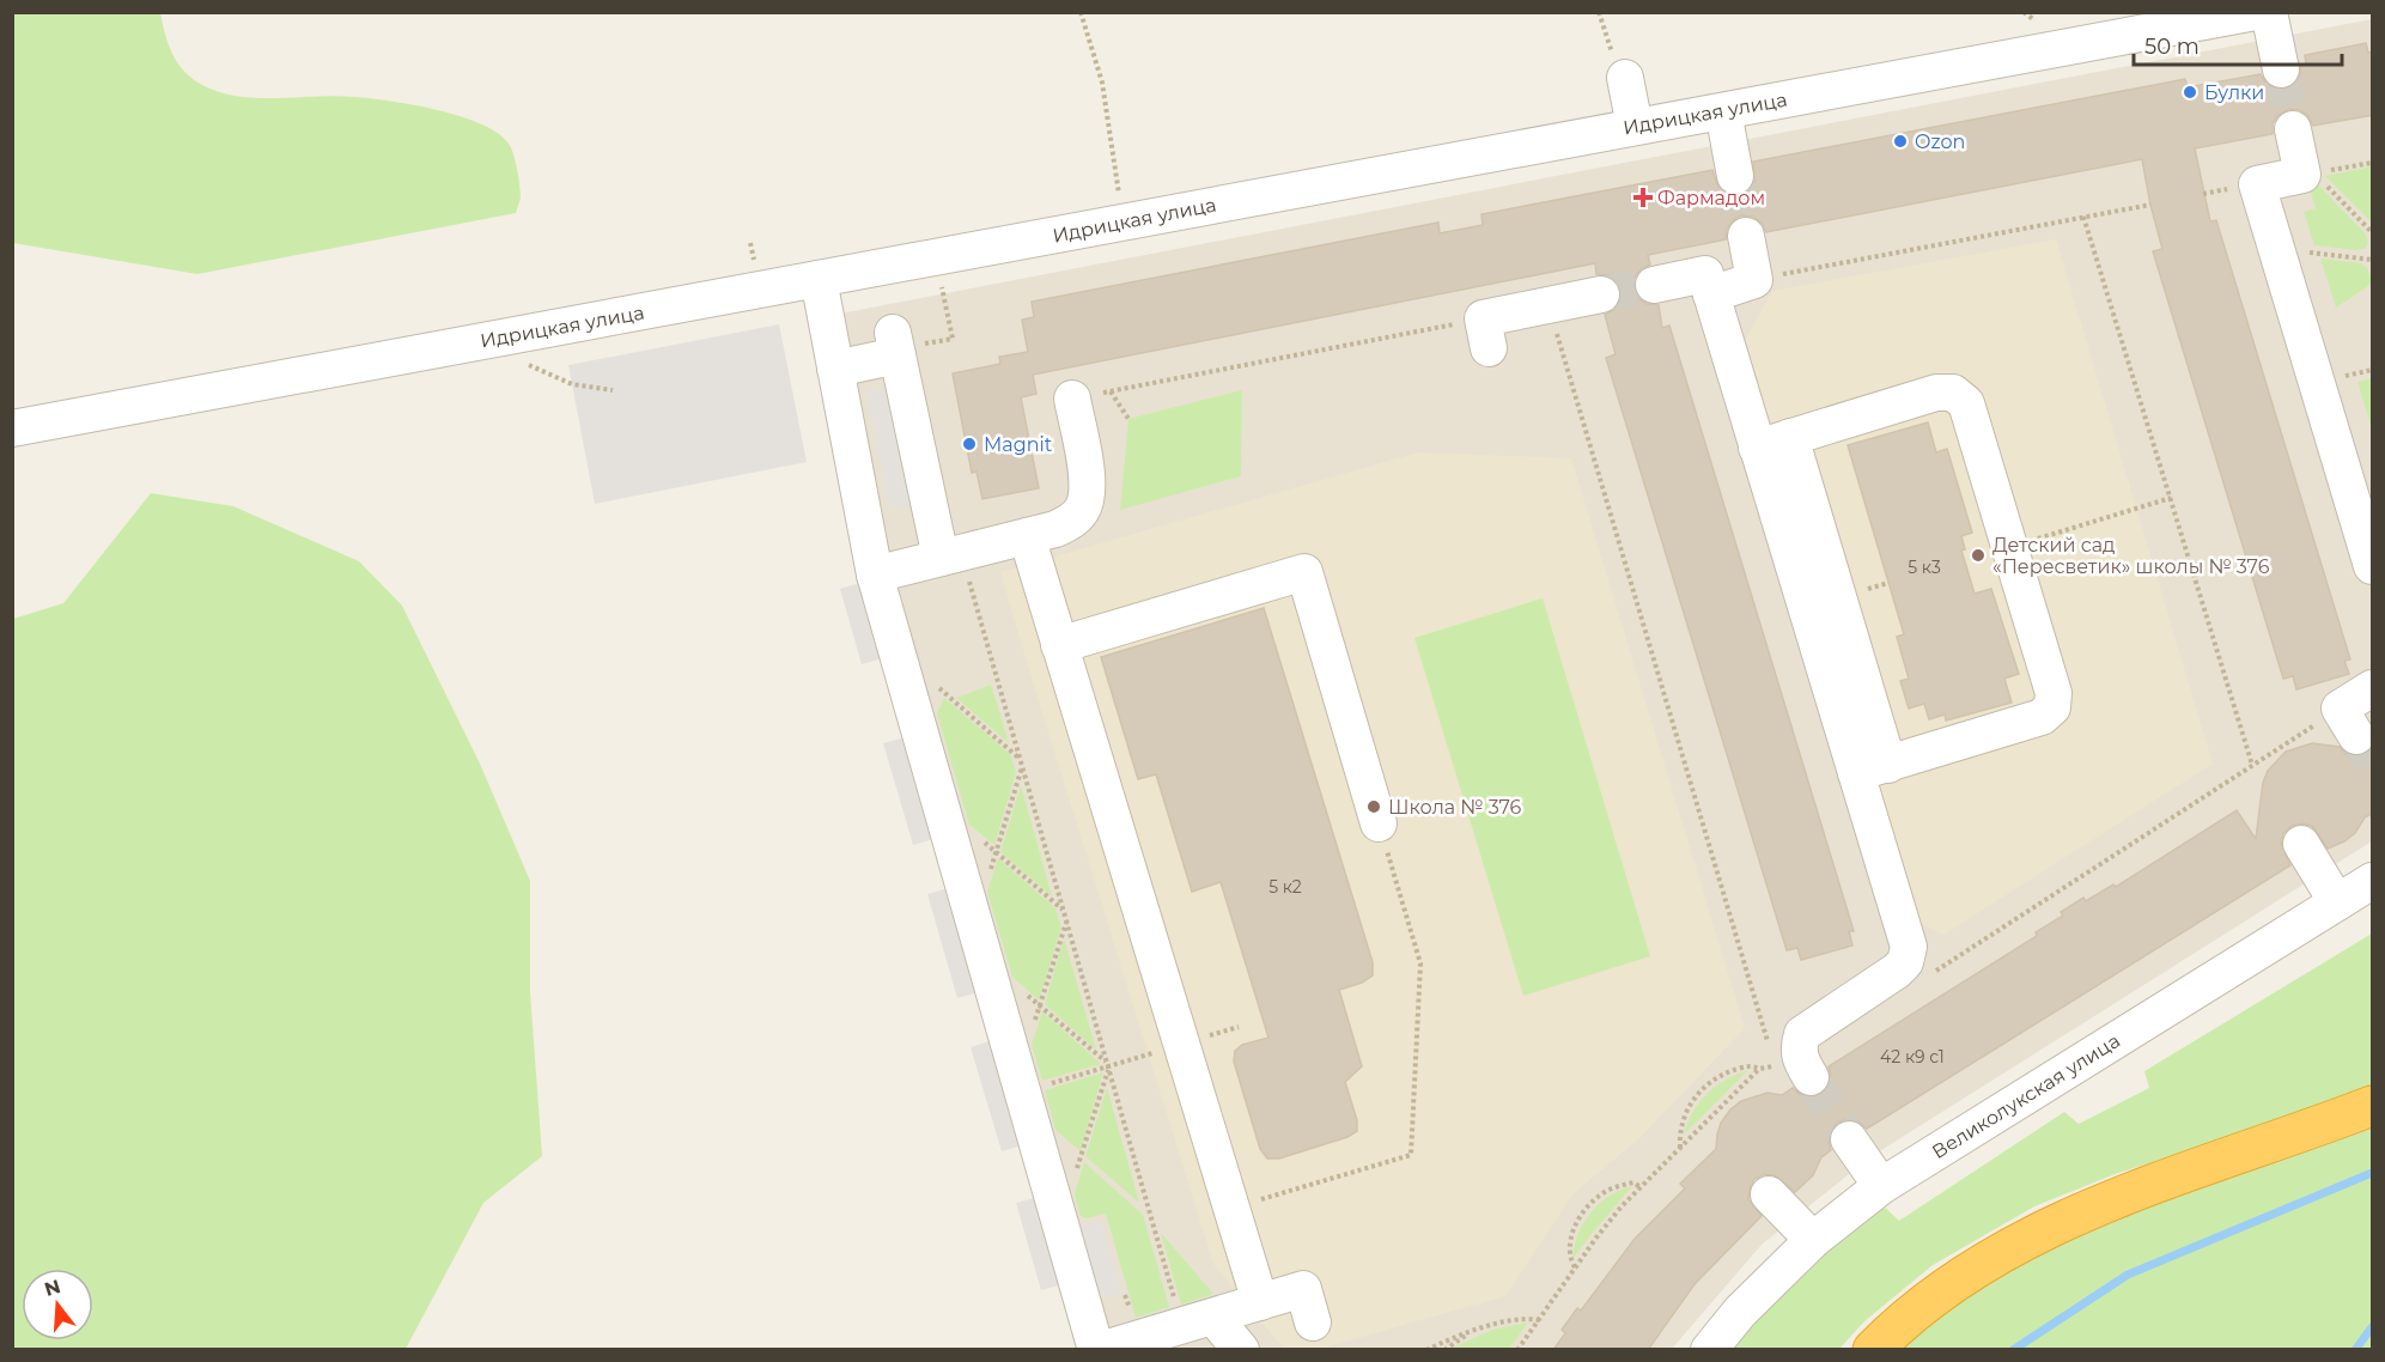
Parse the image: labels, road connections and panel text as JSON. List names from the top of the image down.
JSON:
{
  "streets": {
    "street": ["Идрицкая улица", "Великолукская улица"]
  },
  "places": {
    "other": [
      "Булки",
      "Ozon",
      "Magnit",
      "Детский сад «Пересветик» школы № 376",
      "Школа № 376"
    ],
    "health": ["Фармадом"]
  },
  "house_numbers": ["5 к3", "5 к2", "42 к9 с1"],
  "scale_bar": "50 m",
  "north": "top"
}
